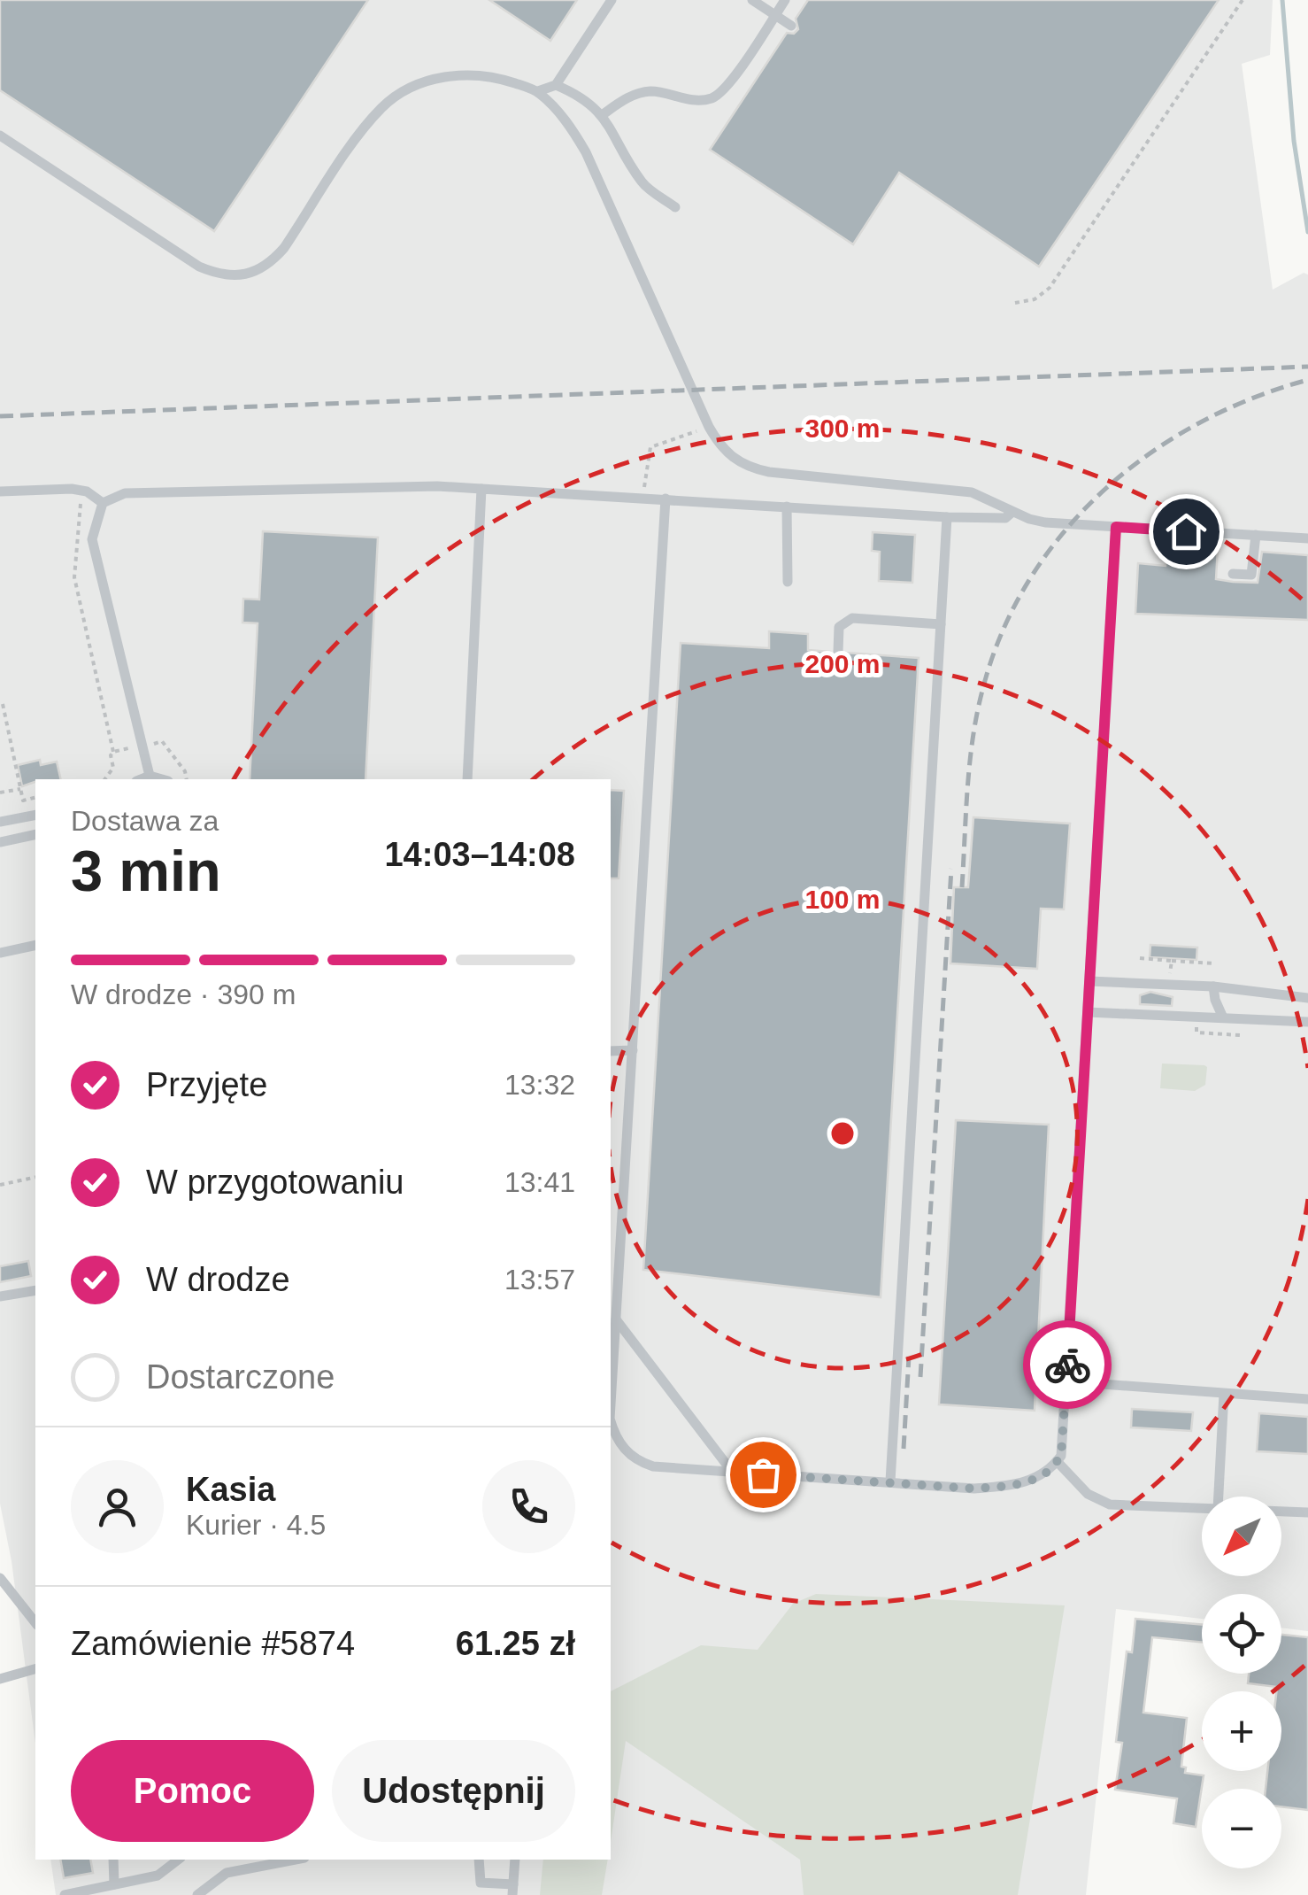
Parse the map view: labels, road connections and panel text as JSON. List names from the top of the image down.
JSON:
{
  "north": "bottom left",
  "page": {
    "heading": ["3 min", "Dostawa za", "14:03–14:08"],
    "panel": [
      "Kasia",
      "Kurier · 4.5",
      "Zamówienie #5874",
      "61.25 zł"
    ],
    "bar": "W drodze · 390 m",
    "list": [
      ["Przyjęte", "13:32"],
      ["W przygotowaniu", "13:41"],
      ["W drodze", "13:57"],
      "Dostarczone"
    ],
    "map_buttons": ["+", "−"],
    "buttons": ["Pomoc", "Udostępnij"]
  },
  "rings": ["300 m", "200 m", "100 m"]
}
